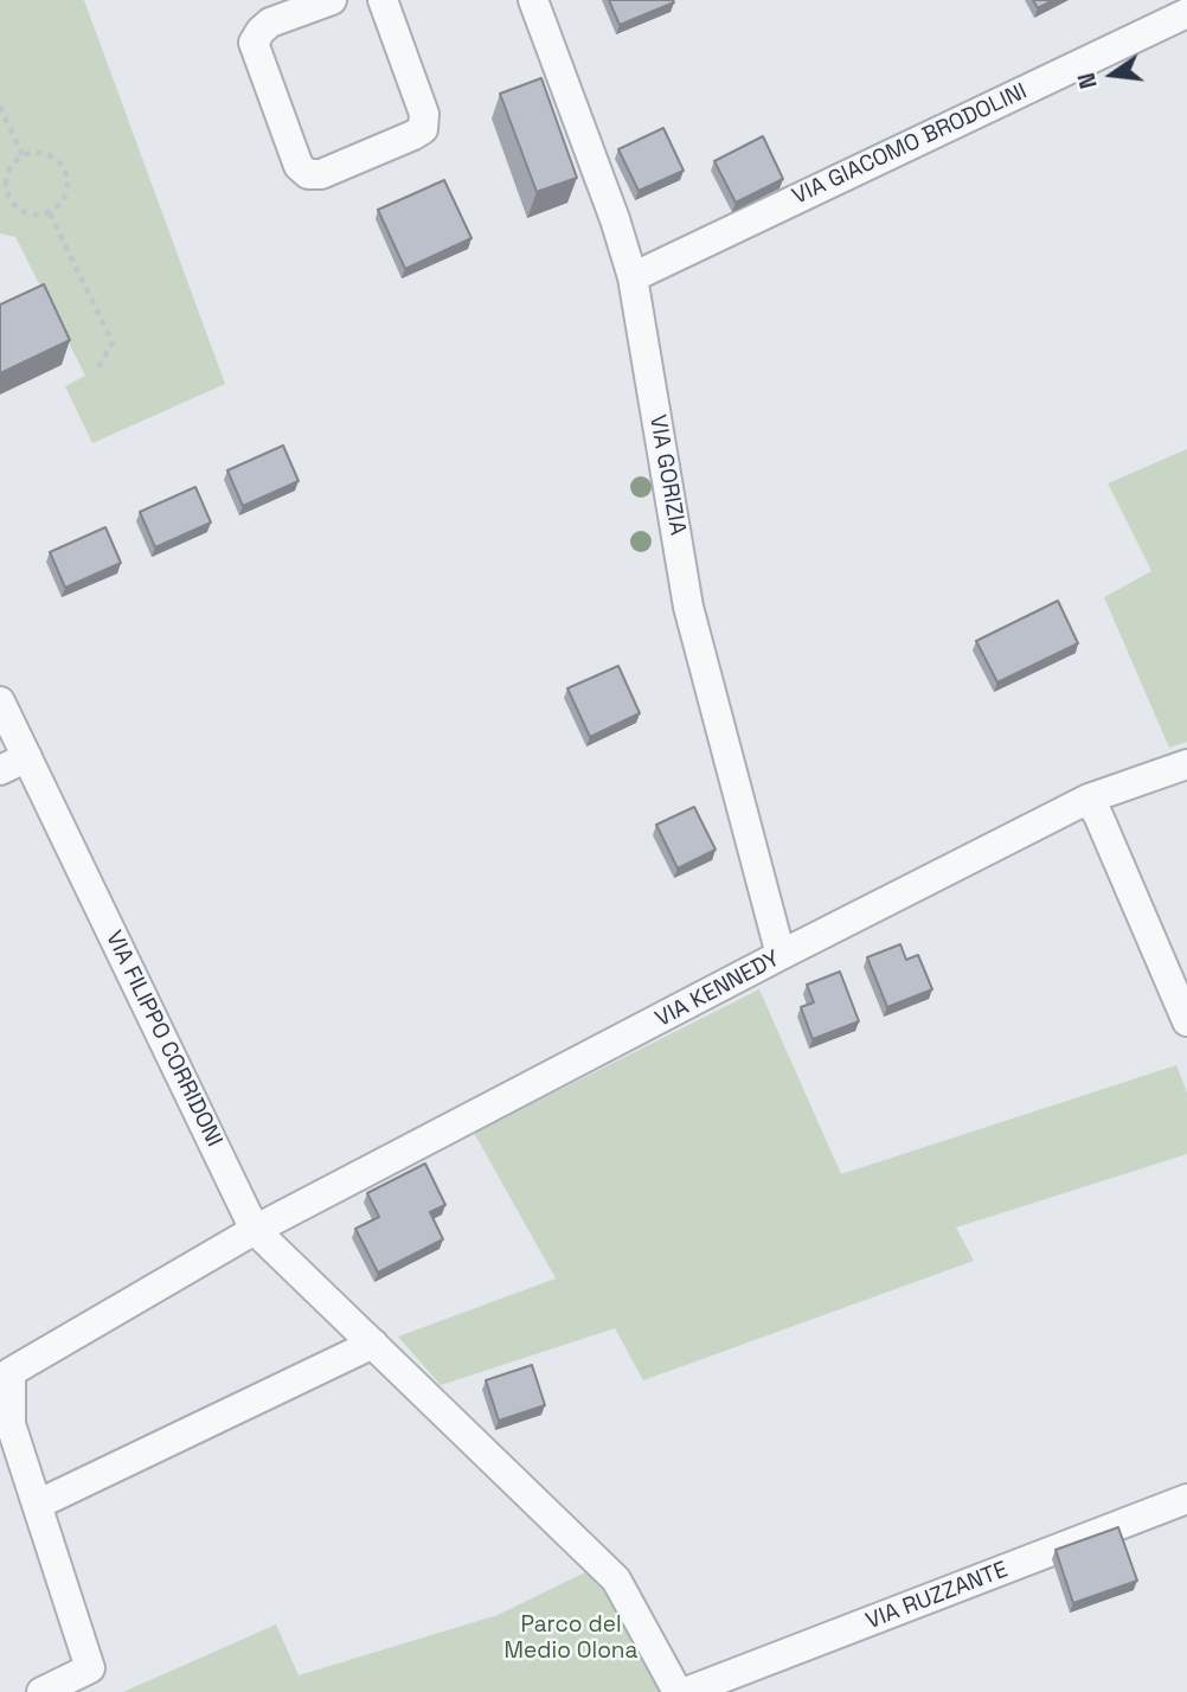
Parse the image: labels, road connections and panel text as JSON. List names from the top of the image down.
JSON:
{
  "streets": {
    "street": [
      "VIA GIACOMO BRODOLINI",
      "VIA GORIZIA",
      "VIA KENNEDY",
      "VIA FILIPPO CORRIDONI",
      "VIA RUZZANTE"
    ]
  },
  "crossings": [
    ["VIA GIACOMO BRODOLINI", "VIA GORIZIA"],
    ["VIA GORIZIA", "VIA KENNEDY"],
    ["VIA KENNEDY", "VIA FILIPPO CORRIDONI"]
  ],
  "parks": ["Parco del Medio Olona"],
  "north": "left"
}
